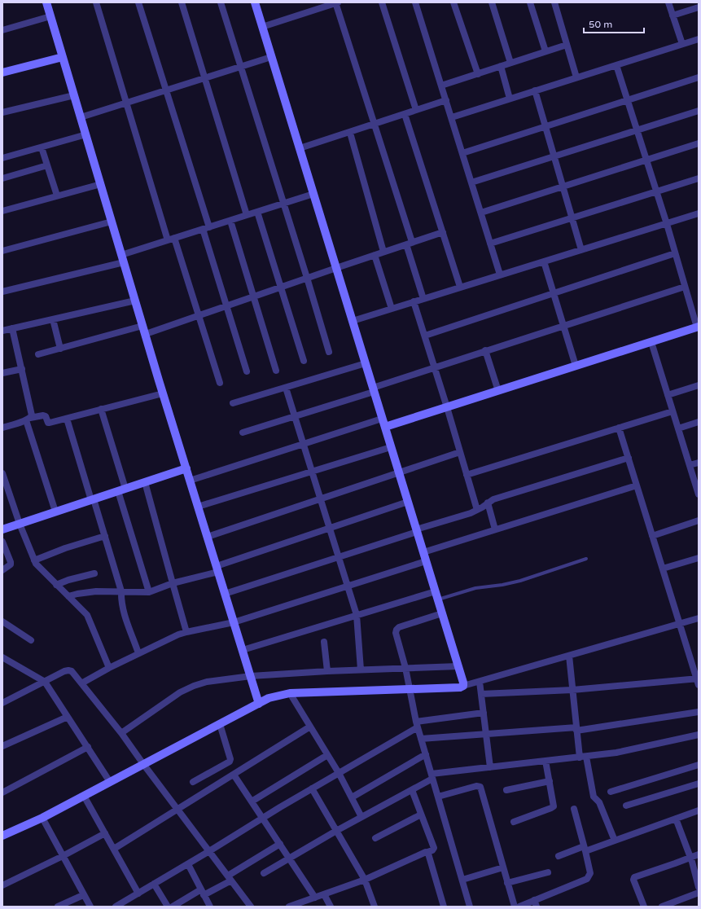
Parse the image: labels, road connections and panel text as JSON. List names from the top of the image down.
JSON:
{
  "scale_bar": "50 m"
}
